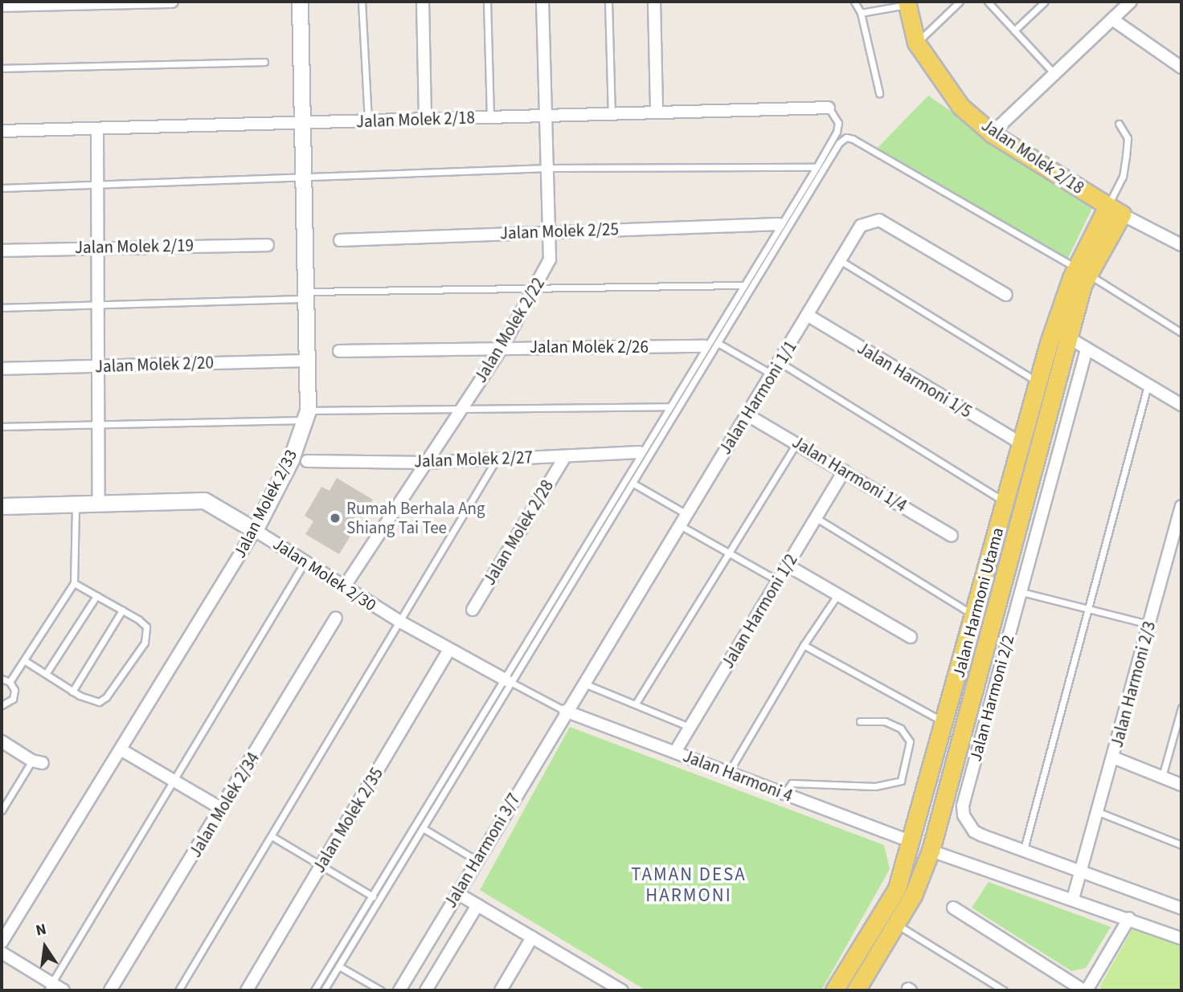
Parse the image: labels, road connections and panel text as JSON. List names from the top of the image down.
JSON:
{
  "streets": {
    "main road": ["Jalan Molek 2/18", "Jalan Harmoni Utama"],
    "street": [
      "Jalan Molek 2/25",
      "Jalan Molek 2/19",
      "Jalan Molek 2/22",
      "Jalan Molek 2/26",
      "Jalan Molek 2/20",
      "Jalan Harmoni 1/5",
      "Jalan Harmoni 1/1",
      "Jalan Molek 2/27",
      "Jalan Harmoni 1/4",
      "Jalan Molek 2/33",
      "Jalan Molek 2/28",
      "Jalan Molek 2/30",
      "Jalan Harmoni 1/2",
      "Jalan Harmoni 2/3",
      "Jalan Harmoni 2/2",
      "Jalan Harmoni 4",
      "Jalan Molek 2/34",
      "Jalan Molek 2/35",
      "Jalan Harmoni 3/7"
    ]
  },
  "crossings": [
    ["Jalan Molek 2/18", "Jalan Molek 2/22"],
    ["Jalan Molek 2/18", "Jalan Molek 2/33"],
    ["Jalan Molek 2/18", "Jalan Harmoni Utama"],
    ["Jalan Molek 2/25", "Jalan Molek 2/22"],
    ["Jalan Molek 2/22", "Jalan Molek 2/26"],
    ["Jalan Molek 2/22", "Jalan Molek 2/27"],
    ["Jalan Molek 2/22", "Jalan Molek 2/30"],
    ["Jalan Molek 2/20", "Jalan Molek 2/33"],
    ["Jalan Harmoni 1/5", "Jalan Harmoni 1/1"],
    ["Jalan Harmoni 1/5", "Jalan Harmoni Utama"],
    ["Jalan Harmoni 1/1", "Jalan Harmoni 1/4"],
    ["Jalan Harmoni 1/1", "Jalan Harmoni 4"],
    ["Jalan Harmoni 1/1", "Jalan Harmoni 3/7"],
    ["Jalan Molek 2/27", "Jalan Molek 2/28"],
    ["Jalan Harmoni 1/4", "Jalan Harmoni 1/2"],
    ["Jalan Molek 2/33", "Jalan Molek 2/30"],
    ["Jalan Molek 2/30", "Jalan Molek 2/35"],
    ["Jalan Harmoni Utama", "Jalan Harmoni 4"],
    ["Jalan Harmoni 1/2", "Jalan Harmoni 4"],
    ["Jalan Harmoni 2/3", "Jalan Harmoni 2/2"],
    ["Jalan Harmoni 4", "Jalan Harmoni 3/7"]
  ],
  "districts": ["TAMAN DESA HARMONI"],
  "places": ["Rumah Berhala Ang Shiang Tai Tee"],
  "north": "top"
}
